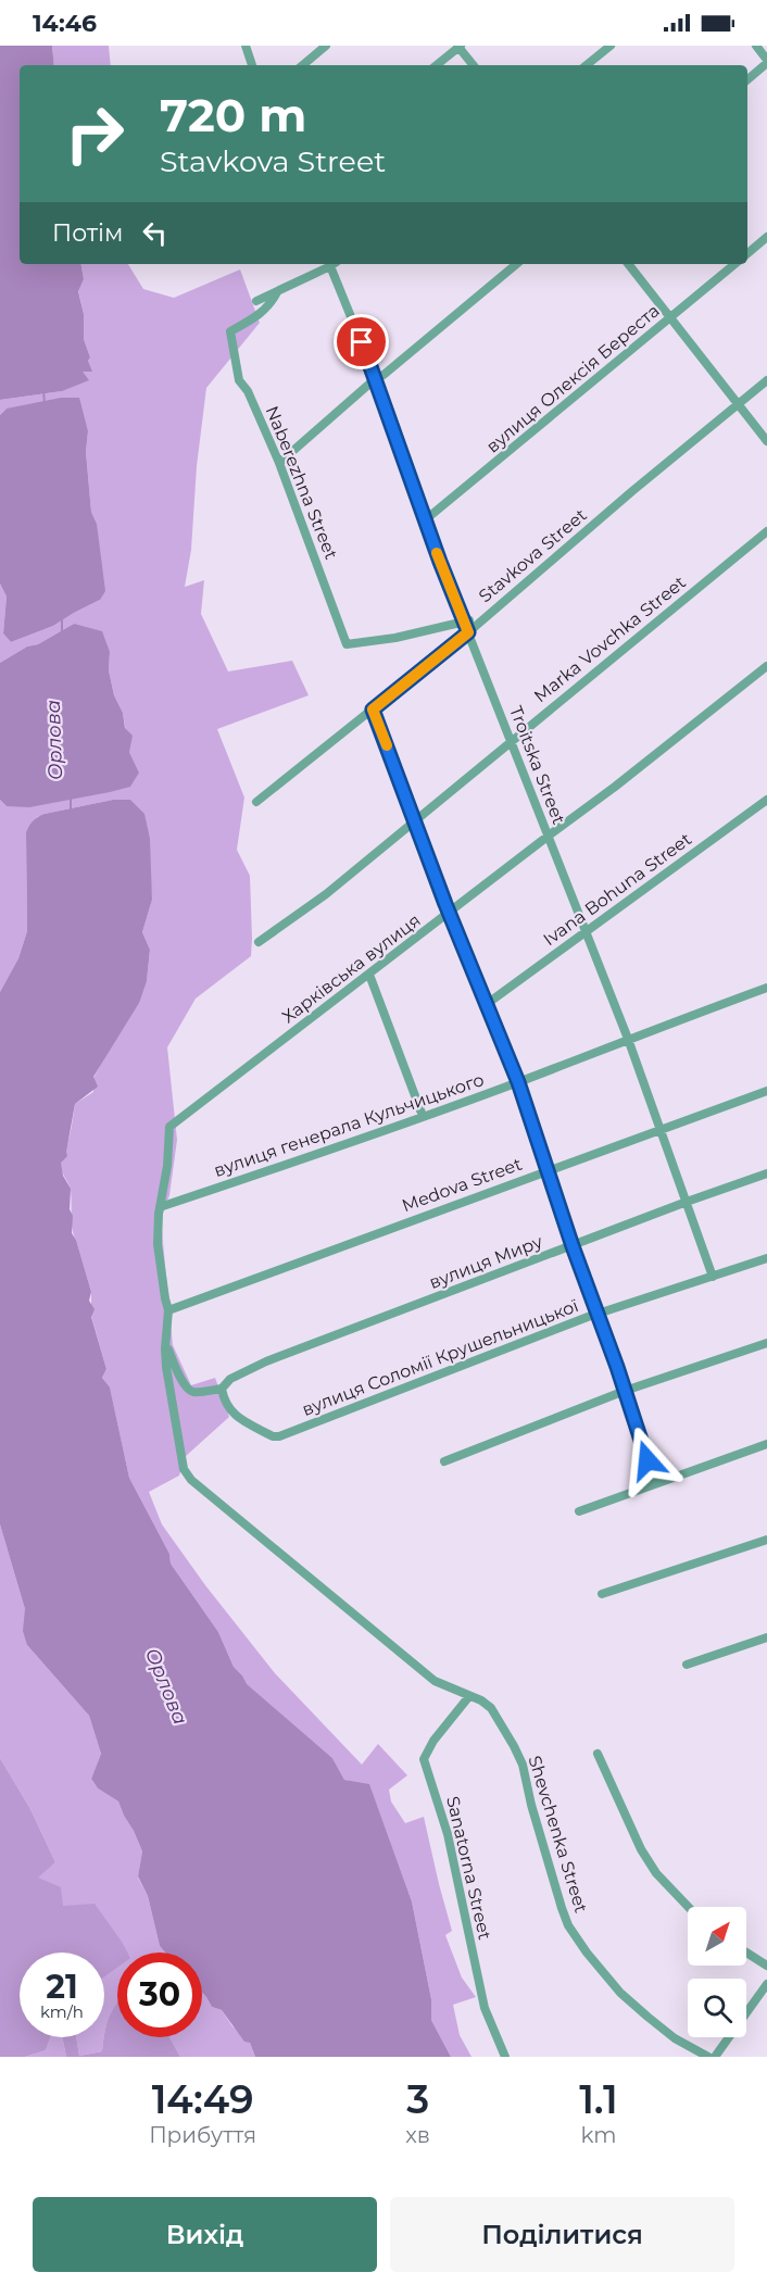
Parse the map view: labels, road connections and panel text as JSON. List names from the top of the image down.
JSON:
{
  "streets": {
    "street": [
      "вулиця Олексія Береста",
      "Naberezhna Street",
      "Stavkova Street",
      "Marka Vovchka Street",
      "Troitska Street",
      "Ivana Bohuna Street",
      "Харківська вулиця",
      "вулиця генерала Кульчицького",
      "Medova Street",
      "вулиця Миру",
      "вулиця Соломії Крушельницької",
      "Shevchenka Street",
      "Sanatorna Street"
    ]
  },
  "crossings": [
    ["вулиця Олексія Береста", "Troitska Street"],
    ["Naberezhna Street", "Troitska Street"],
    ["Stavkova Street", "Troitska Street"],
    ["Marka Vovchka Street", "Troitska Street"],
    ["Troitska Street", "Ivana Bohuna Street"],
    ["Troitska Street", "Харківська вулиця"],
    ["Troitska Street", "вулиця генерала Кульчицького"],
    ["Troitska Street", "Medova Street"],
    ["Troitska Street", "вулиця Миру"],
    ["Troitska Street", "вулиця Соломії Крушельницької"],
    ["Харківська вулиця", "вулиця генерала Кульчицького"],
    ["вулиця Миру", "вулиця Соломії Крушельницької"],
    ["Shevchenka Street", "Sanatorna Street"]
  ],
  "water": ["Орлова"],
  "north": "top right",
  "page": {
    "status": "14:46",
    "turn": ["720 m", "Stavkova Street"],
    "then": "Потім",
    "speed": "21 km/h",
    "limit": "30",
    "eta": [
      "14:49",
      "Прибуття",
      "3",
      "хв",
      "1.1",
      "km"
    ],
    "buttons": ["Вихід", "Поділитися"]
  }
}
